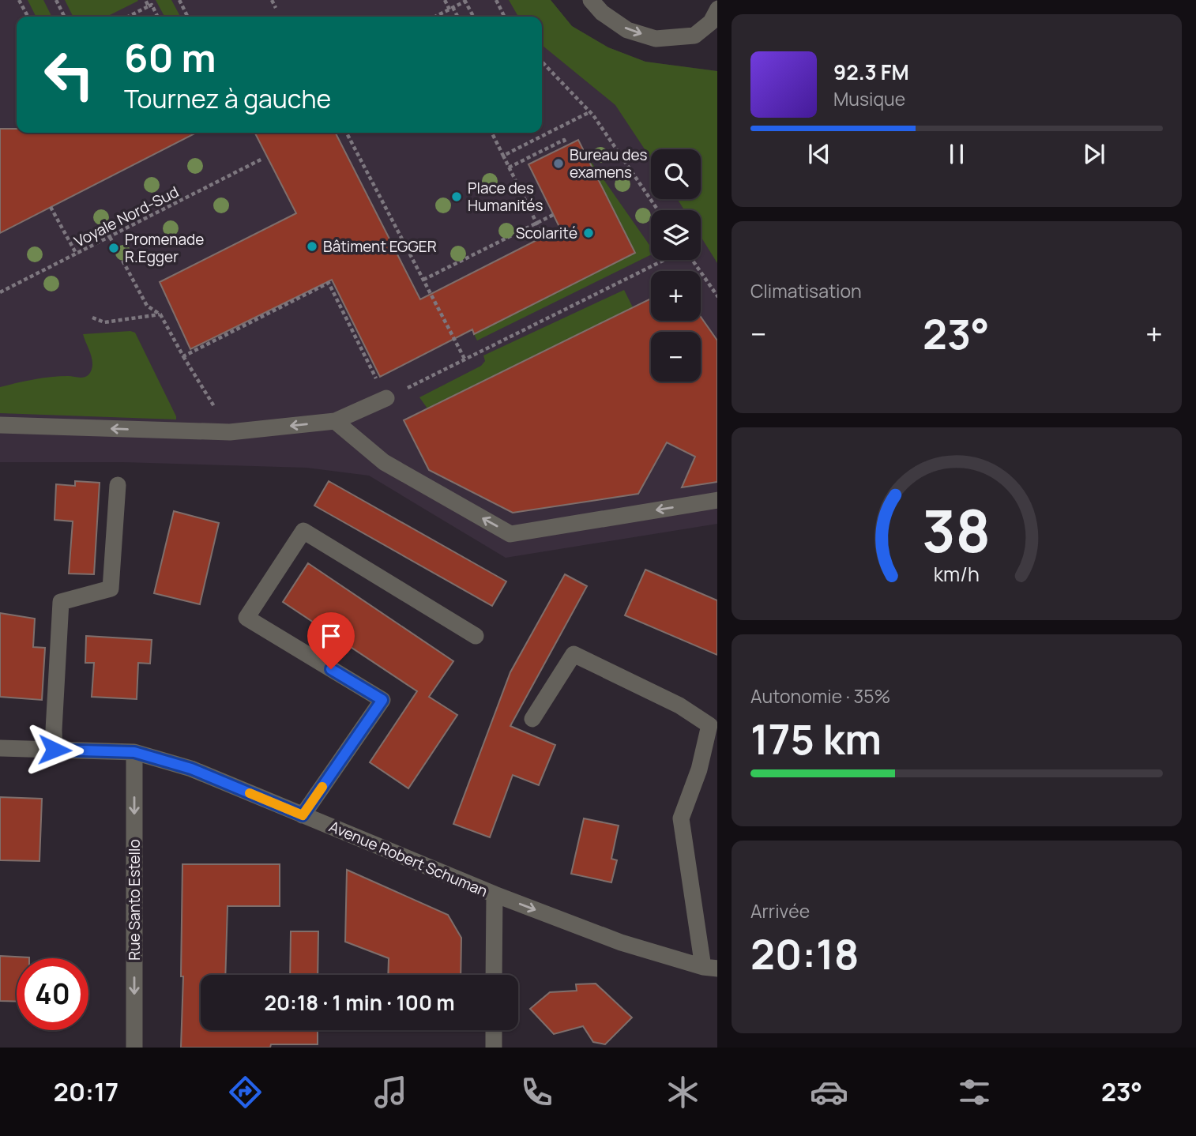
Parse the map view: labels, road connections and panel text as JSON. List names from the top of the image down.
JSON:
{
  "streets": {
    "street": ["Avenue Robert Schuman", "Rue Santo Estello"],
    "path": ["Voyale Nord-Sud"]
  },
  "crossings": [
    ["Avenue Robert Schuman", "Rue Santo Estello"]
  ],
  "one_way": ["Rue Santo Estello"],
  "places": [
    "Bureau des examens",
    "Place des Humanités",
    "Scolarité",
    "Bâtiment EGGER",
    "Promenade R.Egger"
  ],
  "page": {
    "turn": ["60 m", "Tournez à gauche"],
    "song": ["92.3 FM", "Musique"],
    "map_buttons": ["+", "−"],
    "tile": [
      "Climatisation",
      ["Autonomie · 35%", "175 km"],
      ["Arrivée", "20:18"]
    ],
    "heat": ["−", "23°", "+"],
    "limit": "40",
    "trip": "20:18 · 1 min · 100 m",
    "tabs": ["20:17", "23°"],
    "gauge": ["38", "km/h"]
  }
}
